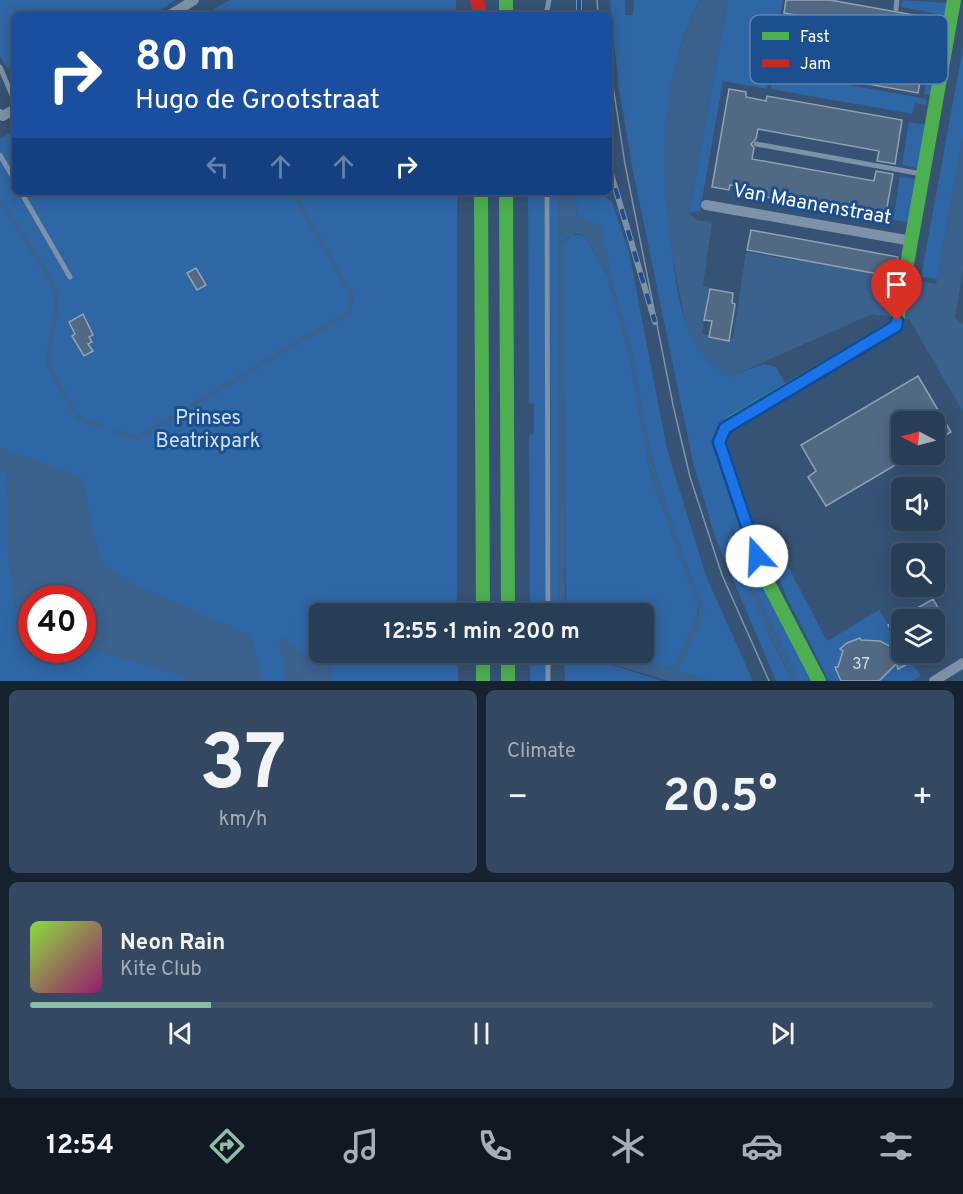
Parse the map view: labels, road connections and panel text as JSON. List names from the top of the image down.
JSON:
{
  "streets": {
    "street": ["Van Maanenstraat"]
  },
  "parks": ["Prinses Beatrixpark"],
  "house_numbers": ["37"],
  "legend": ["Fast", "Jam"],
  "north": "left",
  "page": {
    "turn": ["80 m", "Hugo de Grootstraat"],
    "limit": "40",
    "trip": "12:55 · 1 min · 200 m",
    "tile": [
      ["37", "km/h"],
      "Climate"
    ],
    "heat": ["−", "20.5°", "+"],
    "song": ["Neon Rain", "Kite Club"],
    "tabs": "12:54"
  }
}
